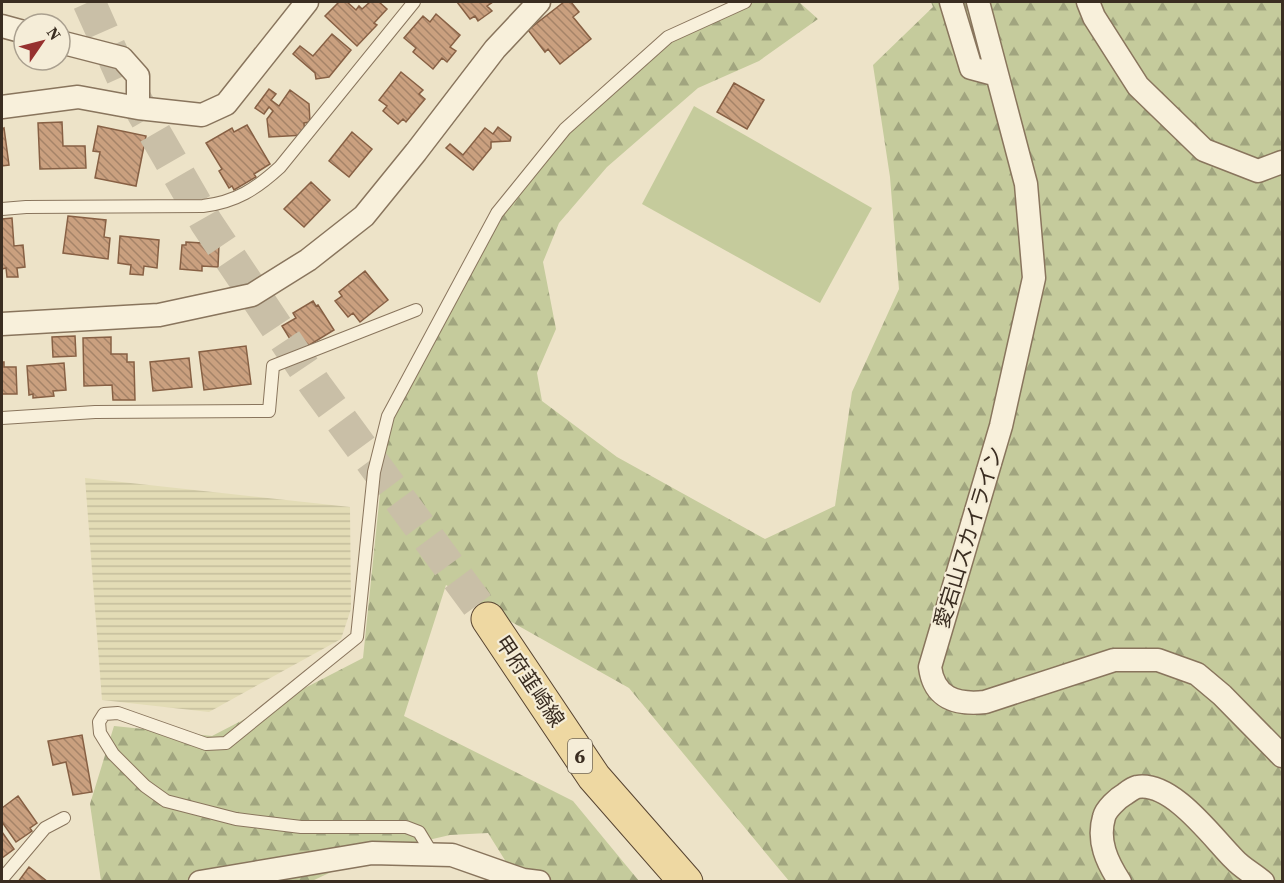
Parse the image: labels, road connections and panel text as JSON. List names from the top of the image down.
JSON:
{
  "streets": {
    "main road": ["甲府韮崎線", "6"],
    "street": ["愛宕山スカイライン"]
  },
  "north": "top right"
}
